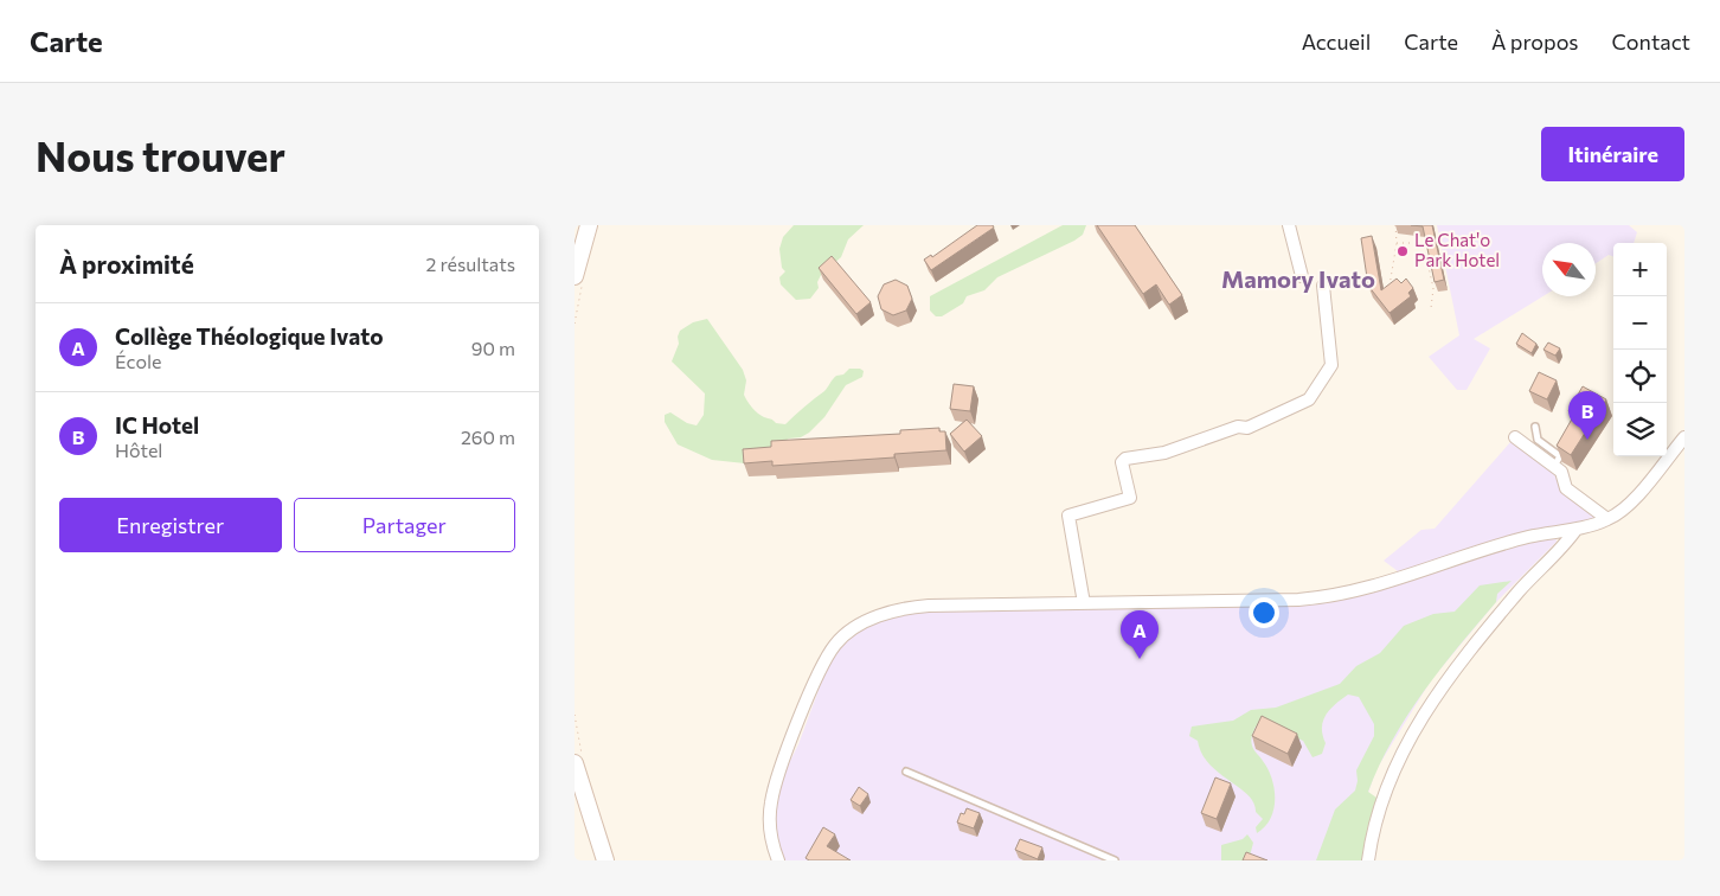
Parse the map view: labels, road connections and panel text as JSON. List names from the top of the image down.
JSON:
{
  "districts": ["Mamory Ivato"],
  "places": ["Le Chat'o Park Hotel"],
  "north": "top left",
  "page": {
    "header": "Carte",
    "nav": [
      "Accueil",
      "Carte",
      "À propos",
      "Contact"
    ],
    "buttons": [
      "Itinéraire",
      ["Enregistrer", "Partager"]
    ],
    "title": "Nous trouver",
    "heading": ["À proximité", "2 résultats"],
    "map_buttons": ["+", "−"],
    "list": [
      {
        "mark": "A",
        "name": "Collège Théologique Ivato",
        "note": "École",
        "value": "90 m"
      },
      {
        "mark": "B",
        "name": "IC Hotel",
        "note": "Hôtel",
        "value": "260 m"
      }
    ],
    "pins": ["B", "A"]
  }
}
